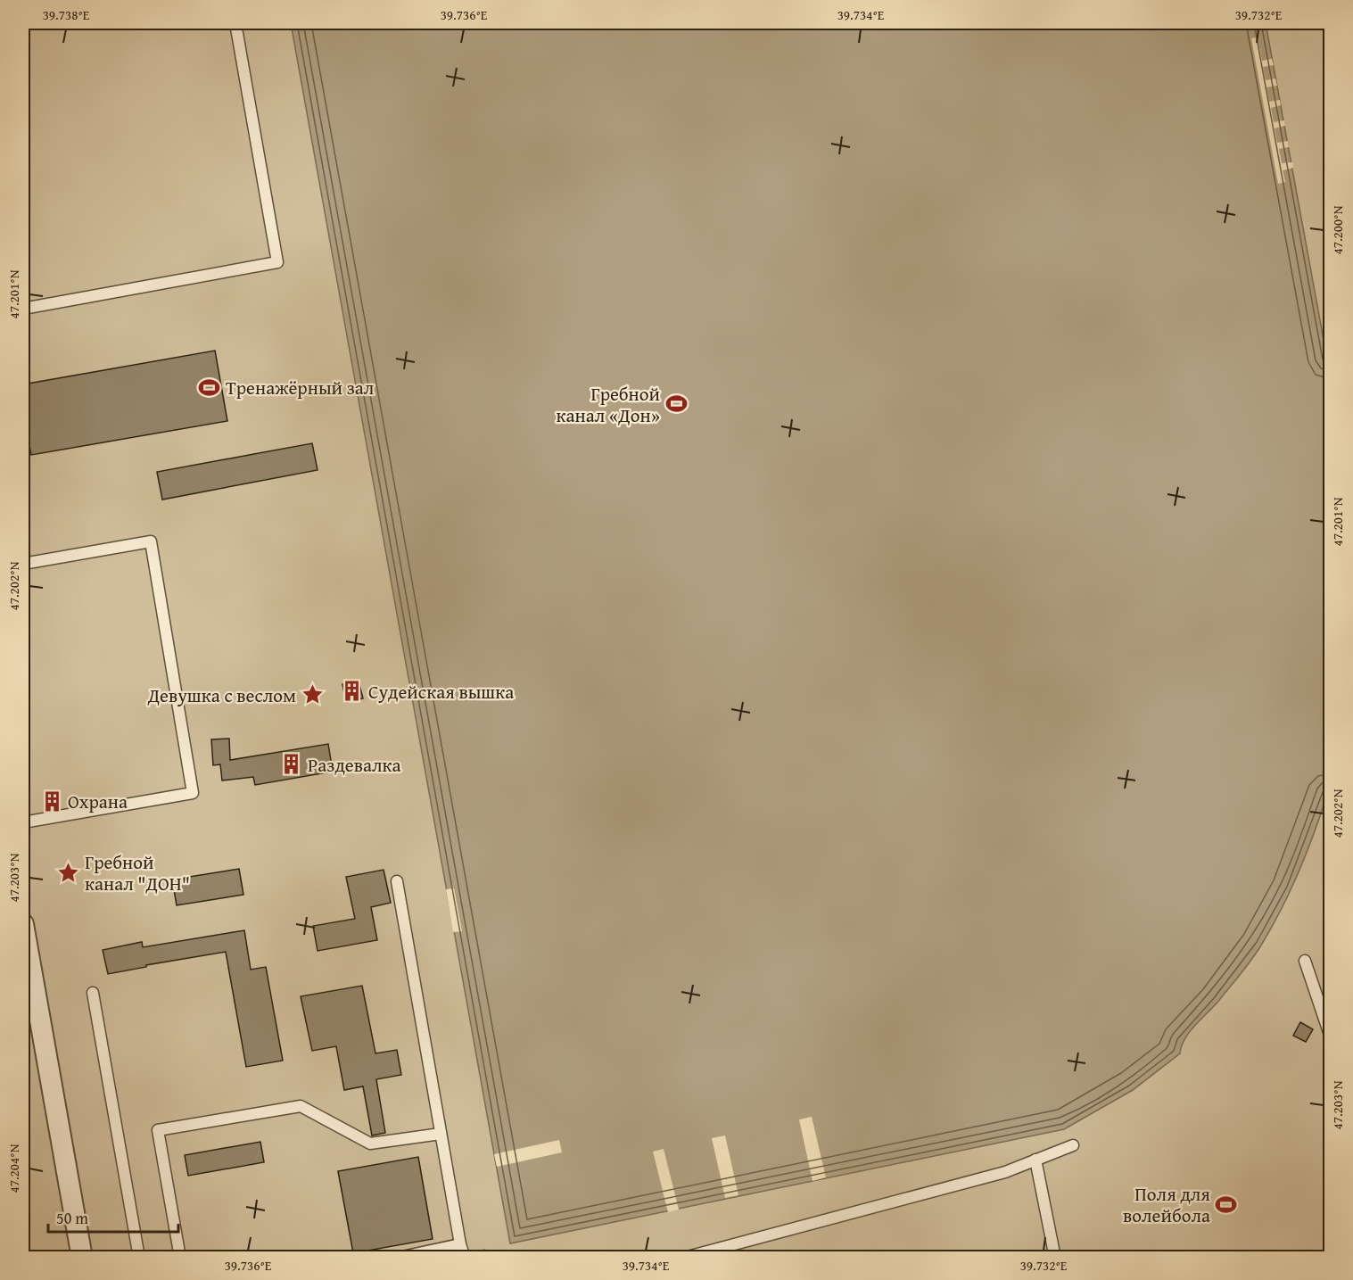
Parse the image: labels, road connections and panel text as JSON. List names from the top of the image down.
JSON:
{
  "places": {
    "sports": ["Тренажёрный зал", "Гребной канал «Дон»", "Поля для волейбола"],
    "building": ["Судейская вышка", "Раздевалка", "Охрана"],
    "place": ["Девушка с веслом", "Гребной канал \"ДОН\""]
  },
  "scale_bar": "50 m",
  "coordinates": [
    "39.738°E",
    "39.736°E",
    "39.734°E",
    "39.732°E",
    "47.200°N",
    "47.201°N",
    "47.202°N",
    "47.203°N",
    "47.204°N"
  ]
}
